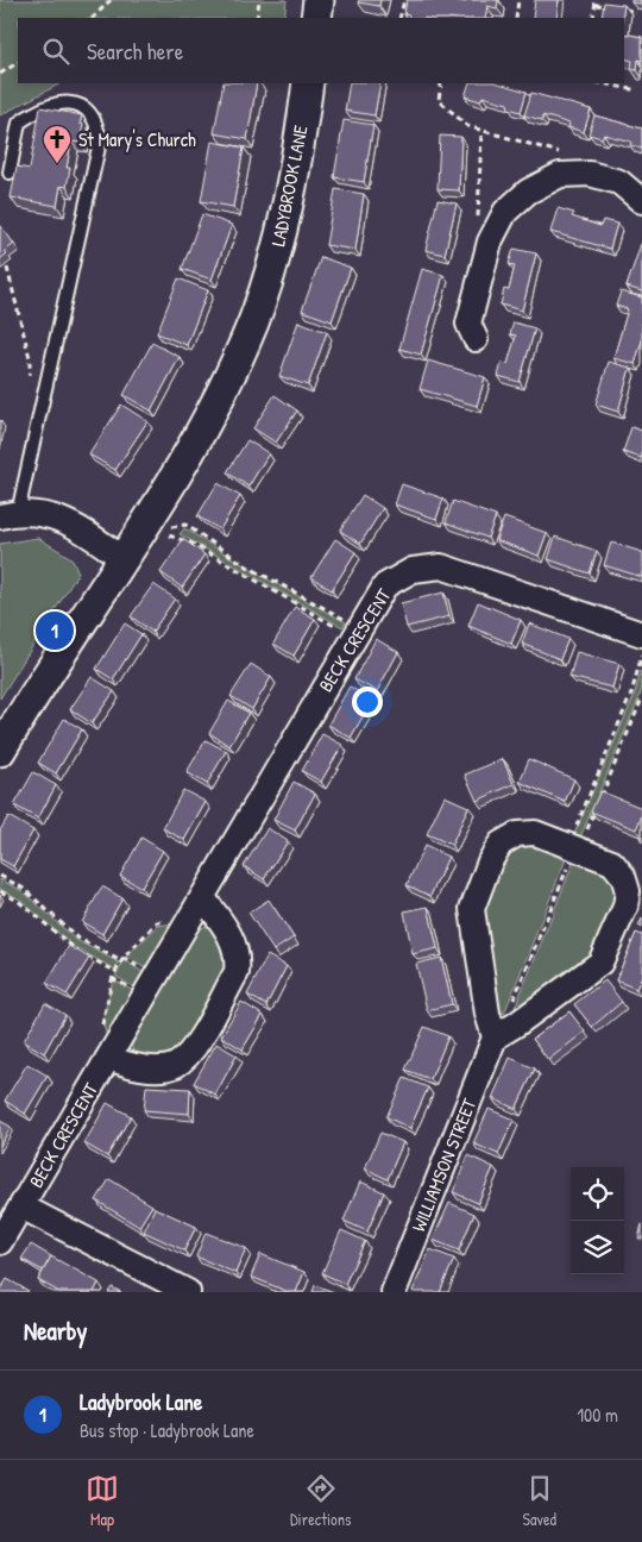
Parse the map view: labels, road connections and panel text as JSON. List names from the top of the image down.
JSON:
{
  "streets": {
    "street": ["LADYBROOK LANE", "BECK CRESCENT", "WILLIAMSON STREET"]
  },
  "places": {
    "church": ["St Mary's Church"]
  },
  "page": {
    "search": "Search here",
    "pins": "1",
    "heading": "Nearby",
    "list": [
      {
        "mark": "1",
        "name": "Ladybrook Lane",
        "note": "Bus stop · Ladybrook Lane",
        "value": "100 m"
      }
    ],
    "nav": ["Map", "Directions", "Saved"]
  }
}
